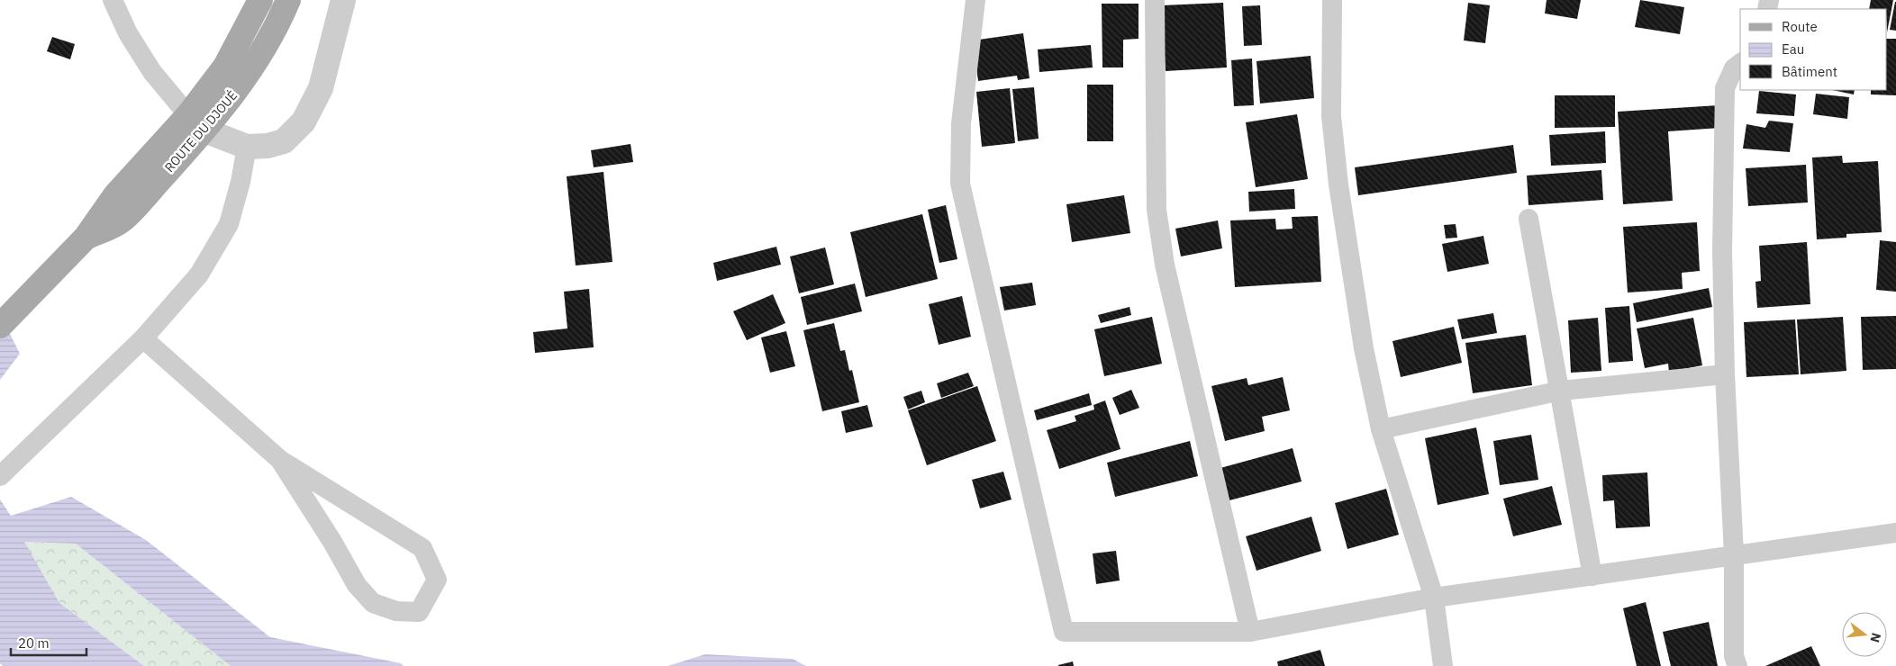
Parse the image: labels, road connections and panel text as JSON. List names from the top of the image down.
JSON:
{
  "streets": {
    "main road": ["ROUTE DU DJOUÉ"]
  },
  "legend": ["Route", "Eau", "Bâtiment"],
  "scale_bar": "20 m",
  "north": "right"
}
